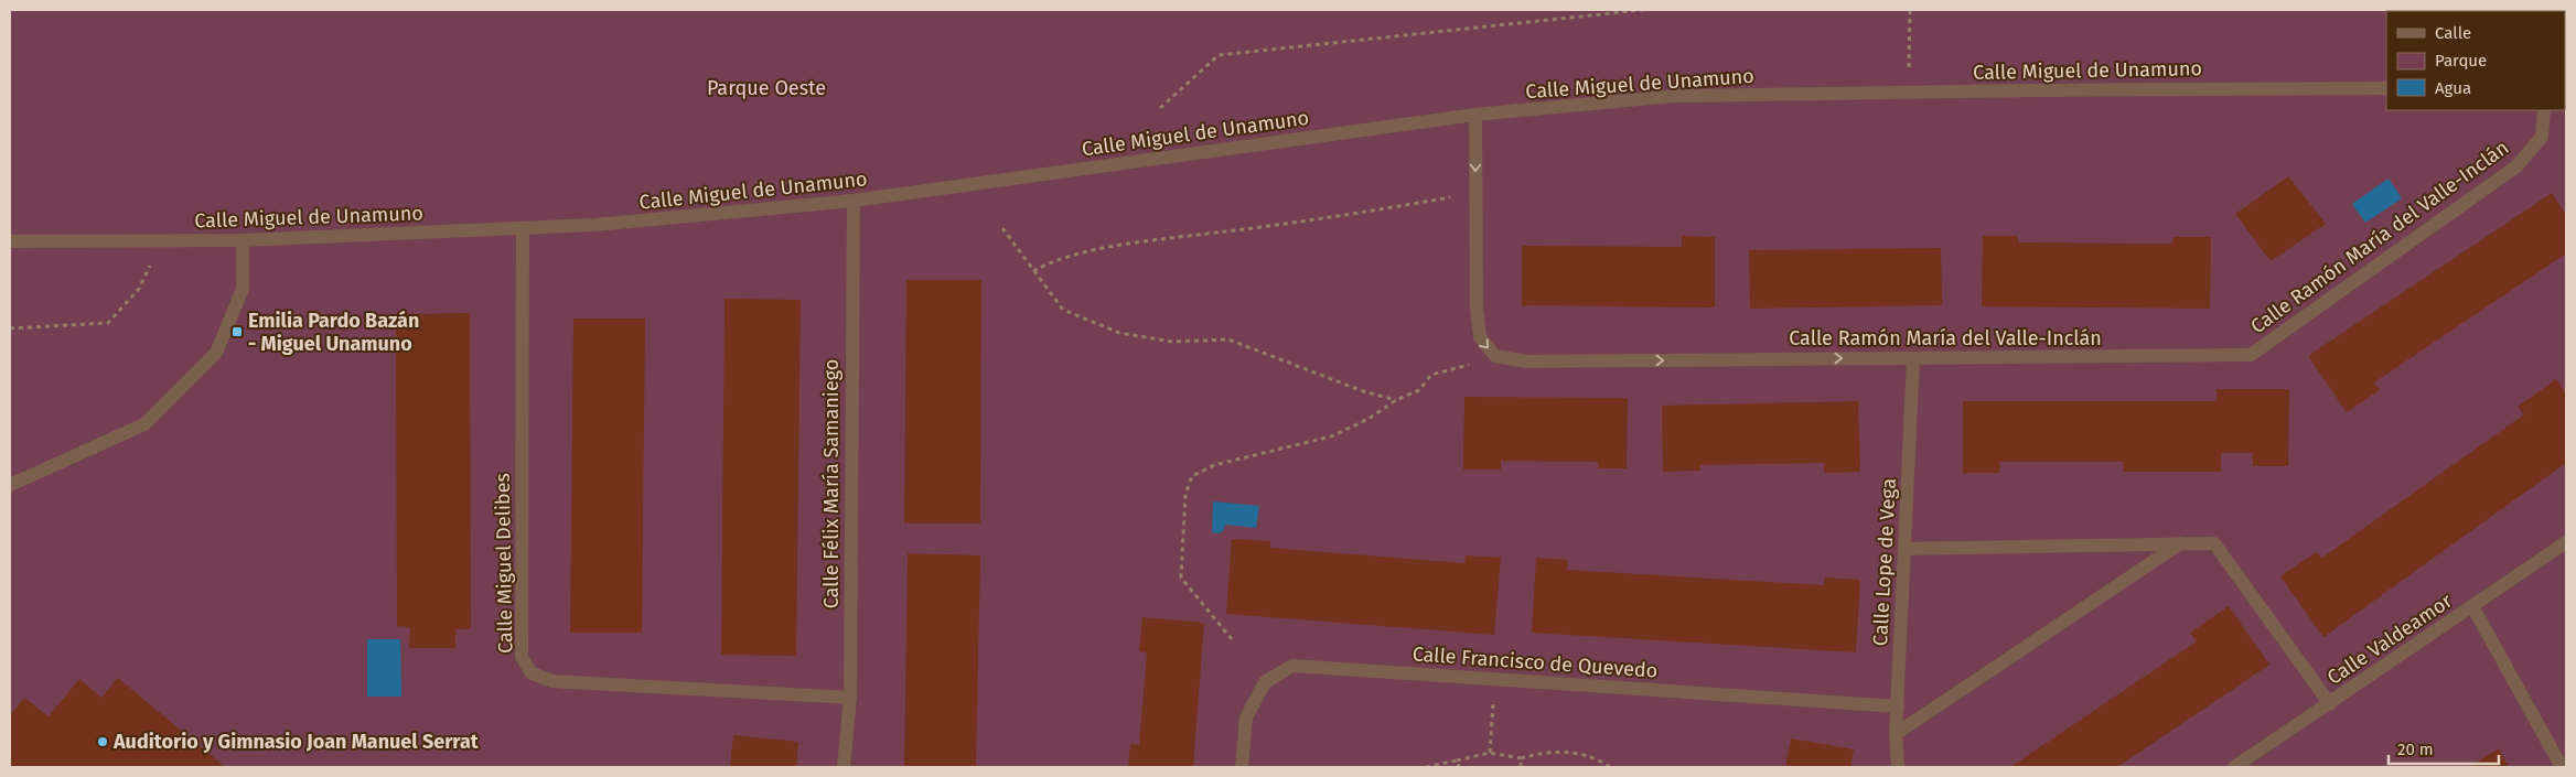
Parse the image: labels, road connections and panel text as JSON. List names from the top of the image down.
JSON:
{
  "streets": {
    "street": [
      "Calle Miguel de Unamuno",
      "Calle Ramón María del Valle-Inclán",
      "Calle Félix María Samaniego",
      "Calle Lope de Vega",
      "Calle Miguel Delibes",
      "Calle Valdeamor",
      "Calle Francisco de Quevedo"
    ]
  },
  "crossings": [
    ["Calle Miguel de Unamuno", "Calle Félix María Samaniego"],
    ["Calle Miguel de Unamuno", "Calle Miguel Delibes"],
    ["Calle Ramón María del Valle-Inclán", "Calle Lope de Vega"],
    ["Calle Félix María Samaniego", "Calle Miguel Delibes"],
    ["Calle Lope de Vega", "Calle Francisco de Quevedo"]
  ],
  "one_way": ["Calle Ramón María del Valle-Inclán"],
  "parks": ["Parque Oeste"],
  "places": {
    "transit": ["Emilia Pardo Bazán - Miguel Unamuno"],
    "other": ["Auditorio y Gimnasio Joan Manuel Serrat"]
  },
  "legend": ["Calle", "Parque", "Agua"],
  "scale_bar": "20 m"
}
